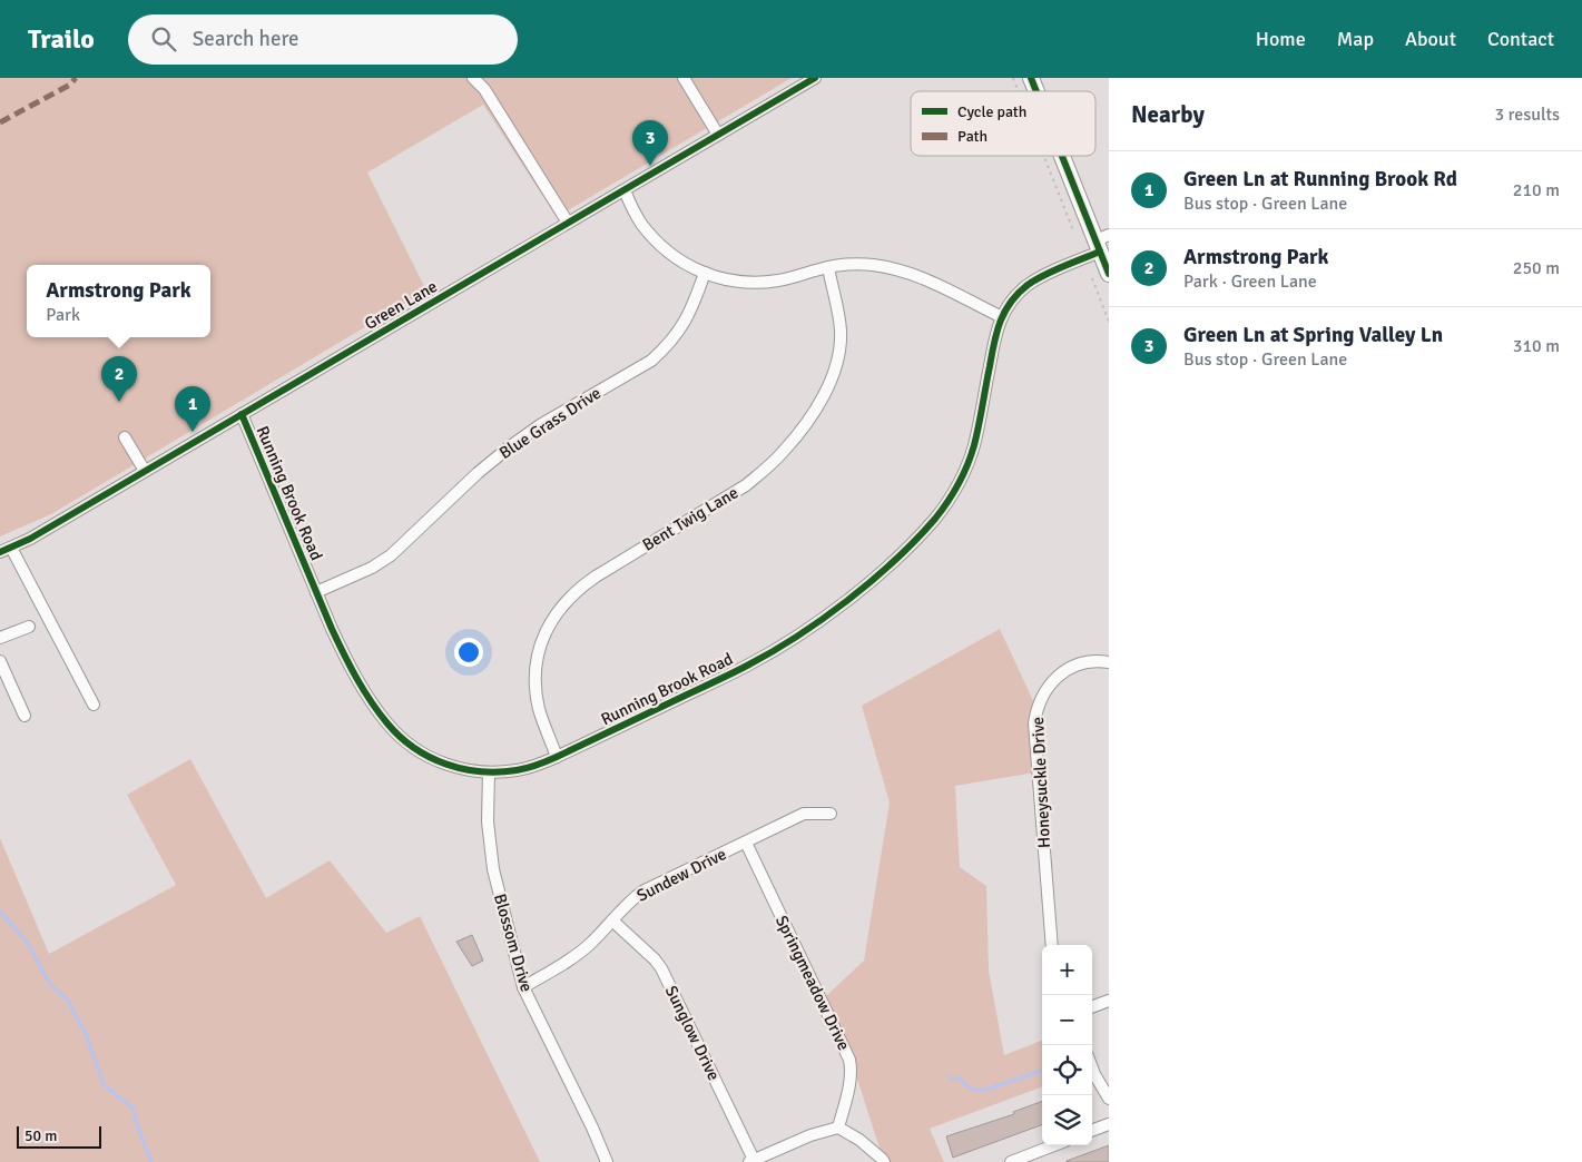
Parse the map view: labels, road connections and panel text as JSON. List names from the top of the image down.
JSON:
{
  "streets": {
    "street": [
      "Green Lane",
      "Blue Grass Drive",
      "Running Brook Road",
      "Bent Twig Lane",
      "Honeysuckle Drive",
      "Sundew Drive",
      "Blossom Drive",
      "Springmeadow Drive",
      "Sunglow Drive"
    ]
  },
  "crossings": [
    ["Green Lane", "Running Brook Road"],
    ["Blue Grass Drive", "Running Brook Road"],
    ["Running Brook Road", "Bent Twig Lane"],
    ["Running Brook Road", "Blossom Drive"],
    ["Sundew Drive", "Blossom Drive"],
    ["Sundew Drive", "Springmeadow Drive"],
    ["Sundew Drive", "Sunglow Drive"]
  ],
  "legend": ["Cycle path", "Path"],
  "scale_bar": "50 m",
  "page": {
    "header": "Trailo",
    "search": "Search here",
    "nav": [
      "Home",
      "Map",
      "About",
      "Contact"
    ],
    "heading": ["Nearby", "3 results"],
    "pins": ["3", "2", "1"],
    "list": [
      {
        "mark": "1",
        "name": "Green Ln at Running Brook Rd",
        "note": "Bus stop · Green Lane",
        "value": "210 m"
      },
      {
        "mark": "2",
        "name": "Armstrong Park",
        "note": "Park · Green Lane",
        "value": "250 m"
      },
      {
        "mark": "3",
        "name": "Green Ln at Spring Valley Ln",
        "note": "Bus stop · Green Lane",
        "value": "310 m"
      }
    ],
    "popup": ["Armstrong Park", "Park"],
    "map_buttons": ["+", "−"],
    "scale": "50 m"
  }
}
